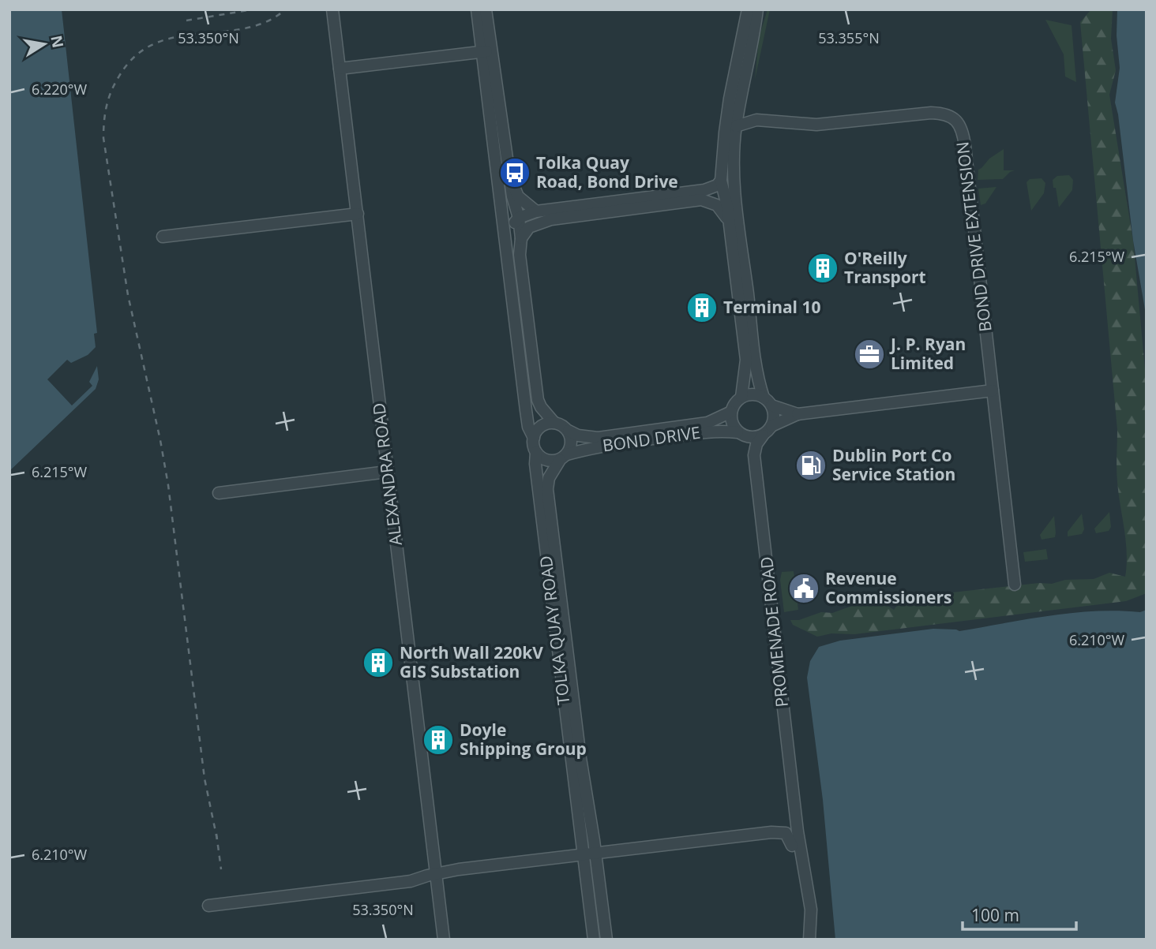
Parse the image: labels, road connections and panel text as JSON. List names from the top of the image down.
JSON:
{
  "streets": {
    "street": [
      "BOND DRIVE EXTENSION",
      "BOND DRIVE",
      "ALEXANDRA ROAD",
      "TOLKA QUAY ROAD",
      "PROMENADE ROAD"
    ]
  },
  "crossings": [
    ["BOND DRIVE", "TOLKA QUAY ROAD"],
    ["BOND DRIVE", "PROMENADE ROAD"]
  ],
  "places": {
    "bus stop": ["Tolka Quay Road, Bond Drive"],
    "building": [
      "O'Reilly Transport",
      "Terminal 10",
      "North Wall 220kV GIS Substation",
      "Doyle Shipping Group"
    ],
    "office": ["J. P. Ryan Limited"],
    "fuel station": ["Dublin Port Co Service Station"],
    "public building": ["Revenue Commissioners"]
  },
  "scale_bar": "100 m",
  "north": "right",
  "coordinates": [
    "53.350°N",
    "53.355°N",
    "6.220°W",
    "6.215°W",
    "6.210°W"
  ]
}
